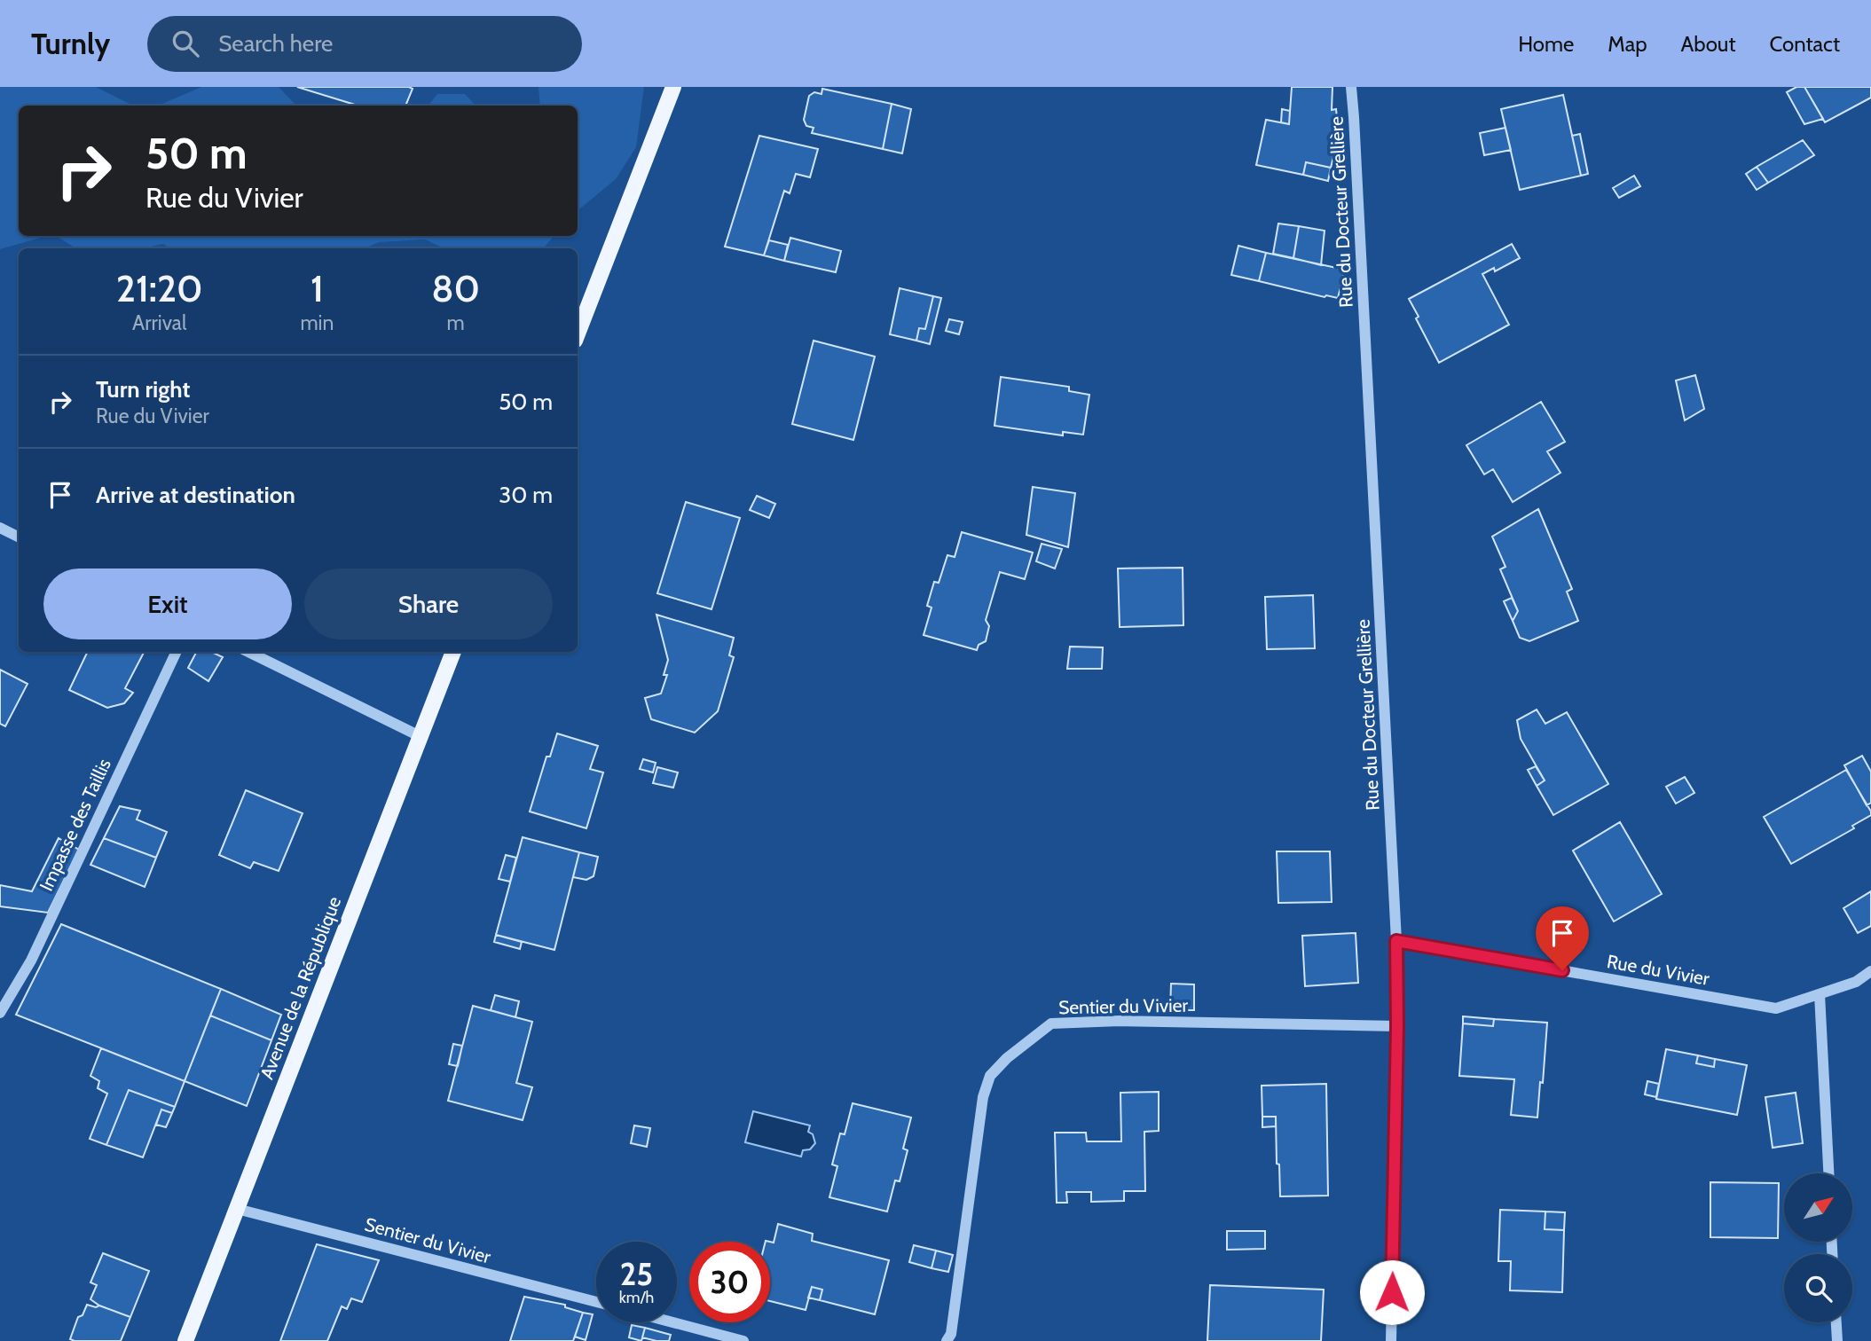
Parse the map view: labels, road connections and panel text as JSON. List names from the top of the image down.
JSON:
{
  "streets": {
    "main road": ["Avenue de la République"],
    "street": [
      "Rue du Docteur Grellière",
      "Impasse des Taillis",
      "Rue du Vivier",
      "Sentier du Vivier"
    ]
  },
  "crossings": [
    ["Rue du Docteur Grellière", "Rue du Vivier"],
    ["Rue du Docteur Grellière", "Sentier du Vivier"],
    ["Avenue de la République", "Sentier du Vivier"]
  ],
  "north": "top right",
  "page": {
    "header": "Turnly",
    "search": "Search here",
    "nav": [
      "Home",
      "Map",
      "About",
      "Contact"
    ],
    "turn": ["50 m", "Rue du Vivier"],
    "eta": [
      "21:20",
      "Arrival",
      "1",
      "min",
      "80",
      "m"
    ],
    "list": [
      {
        "name": "Turn right",
        "note": "Rue du Vivier",
        "value": "50 m"
      },
      {
        "name": "Arrive at destination",
        "value": "30 m"
      }
    ],
    "buttons": ["Exit", "Share"],
    "speed": "25 km/h",
    "limit": "30"
  }
}
